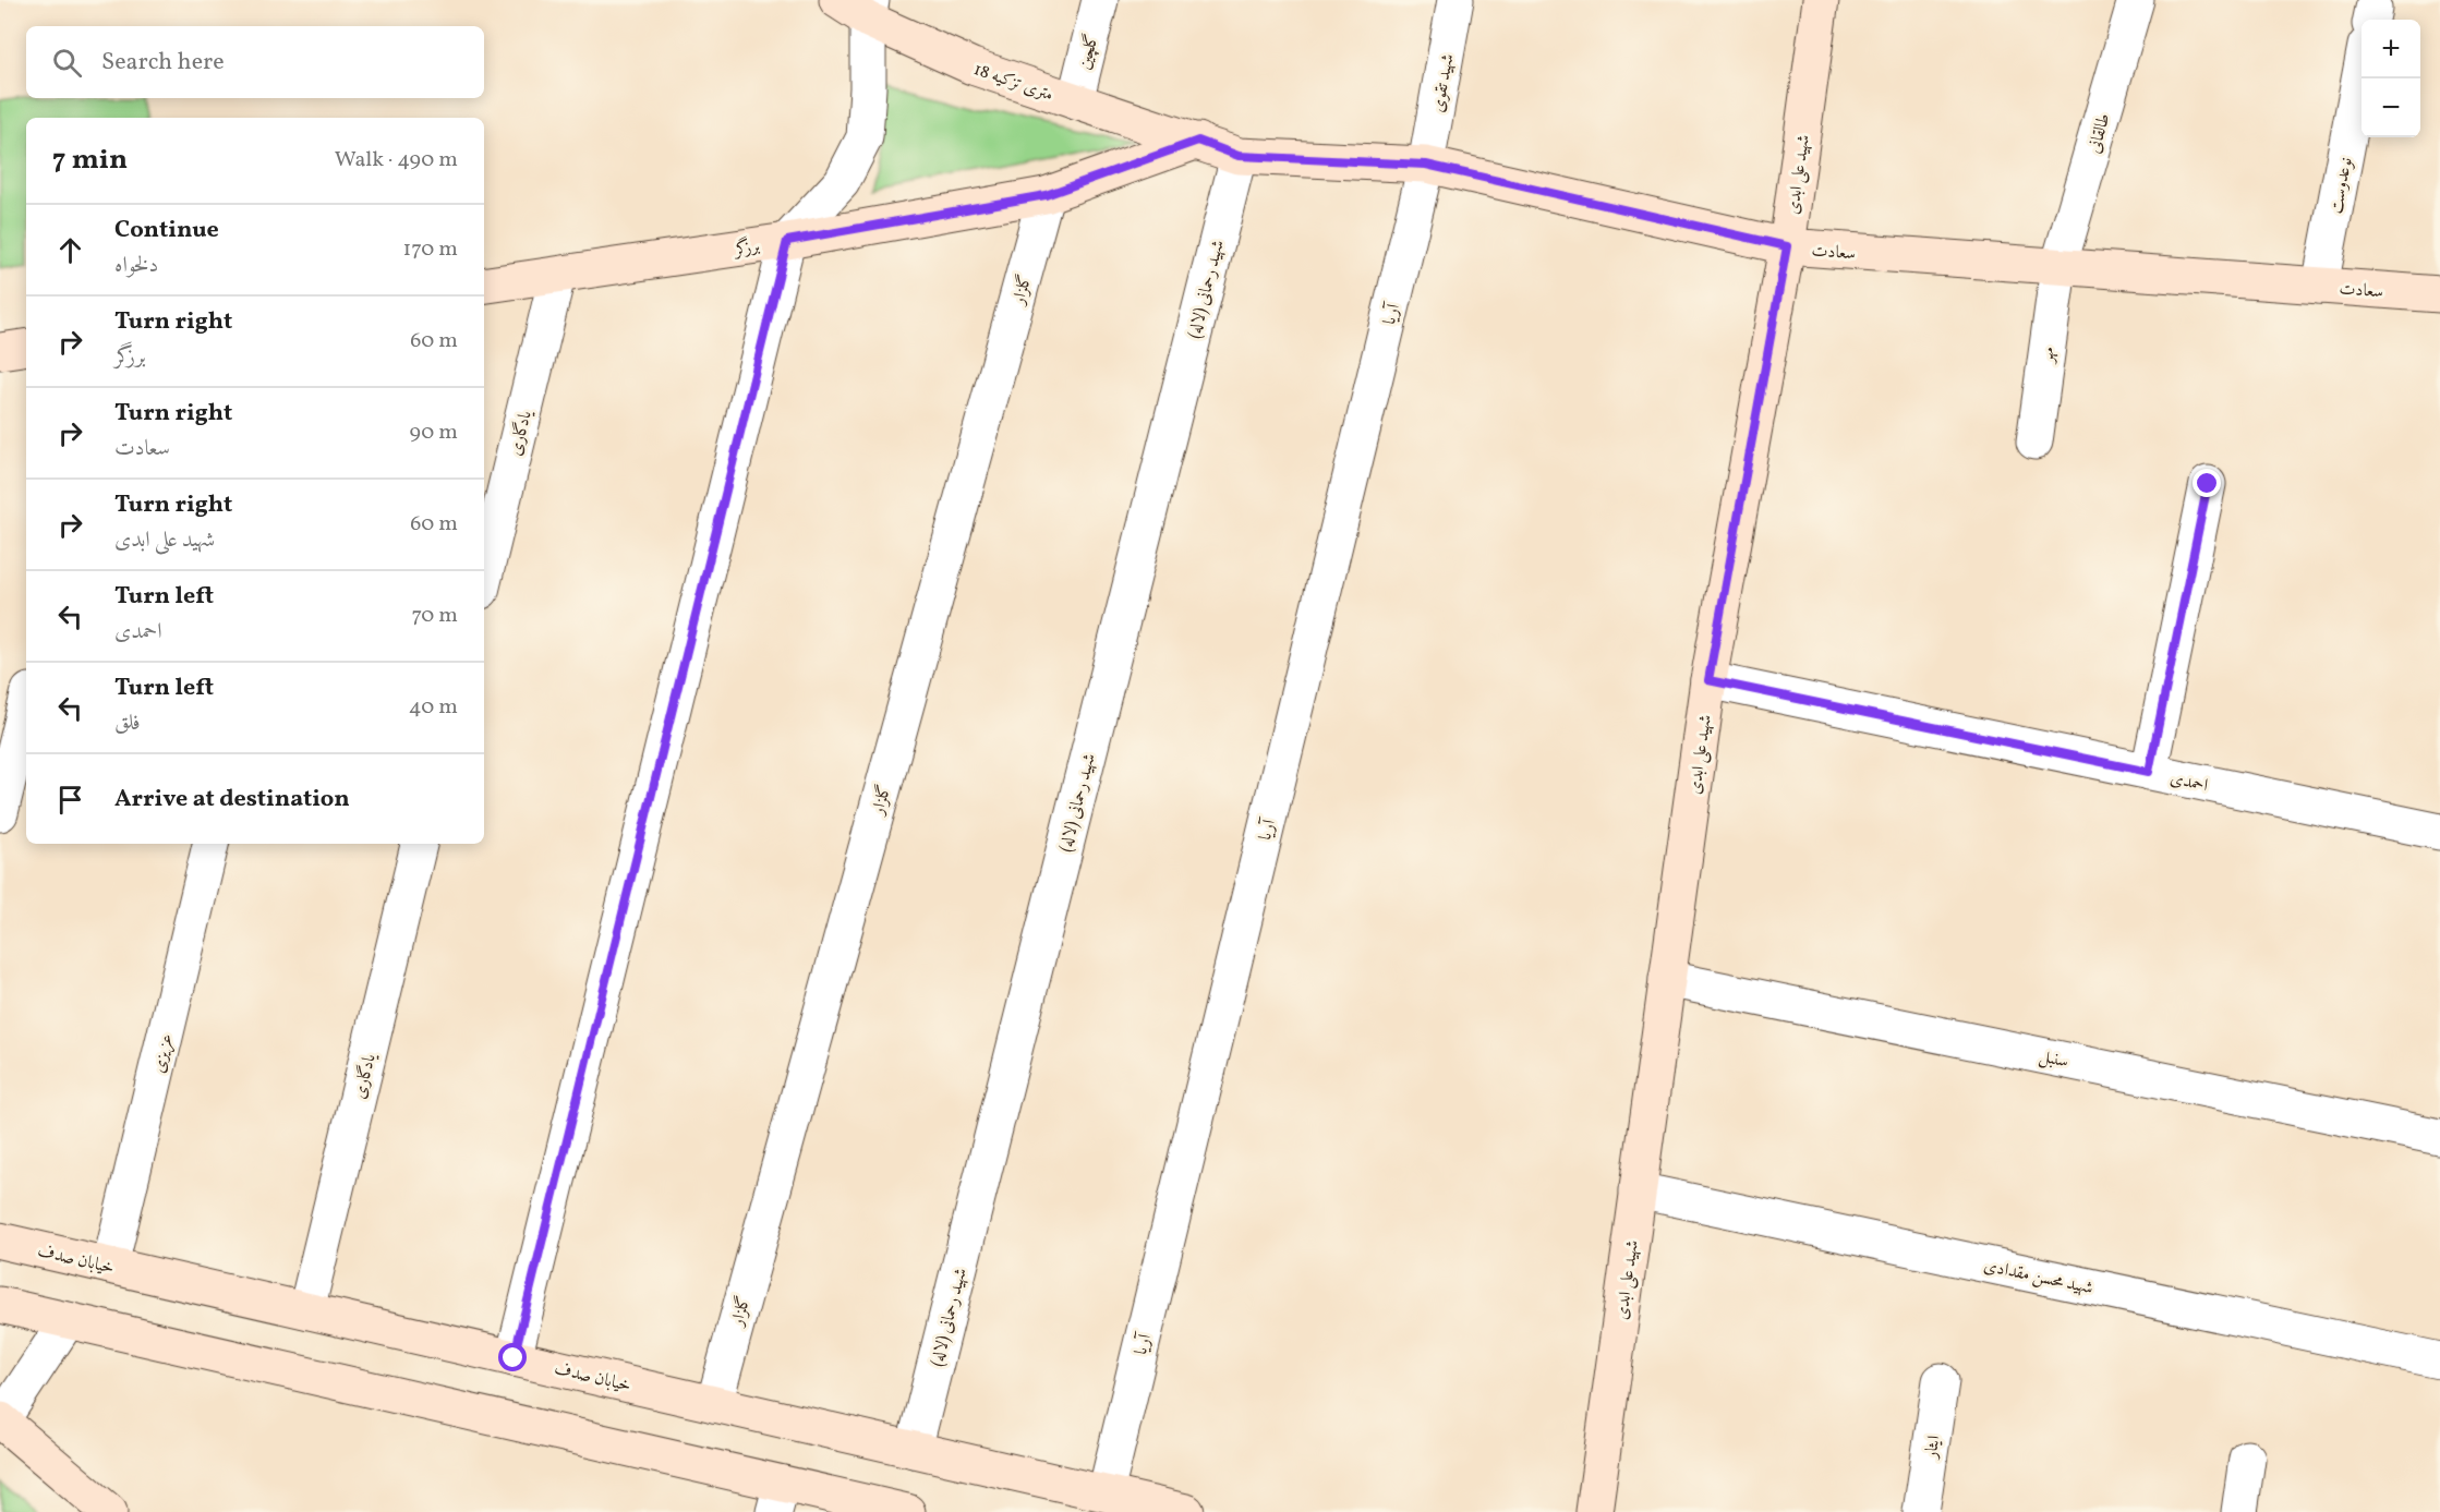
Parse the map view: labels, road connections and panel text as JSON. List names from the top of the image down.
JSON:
{
  "streets": {
    "street": [
      "گلچین",
      "18 متری تزکیه",
      "شهید تقوی",
      "طالقانی",
      "شهید علی ابدی",
      "نوعدوست",
      "برزگر",
      "سعادت",
      "گلزار",
      "شهید رحمانی (لاله)",
      "آریا",
      "مهر",
      "یادگاری",
      "احمدی",
      "عزیزی",
      "سنبل",
      "خیابان صدف",
      "شهید محسن مقدادی",
      "ایثار"
    ]
  },
  "crossings": [
    ["گلچین", "18 متری تزکیه"],
    ["18 متری تزکیه", "برزگر"],
    ["18 متری تزکیه", "سعادت"],
    ["شهید تقوی", "سعادت"],
    ["شهید تقوی", "آریا"],
    ["طالقانی", "سعادت"],
    ["طالقانی", "مهر"],
    ["شهید علی ابدی", "سعادت"],
    ["شهید علی ابدی", "احمدی"],
    ["شهید علی ابدی", "سنبل"],
    ["شهید علی ابدی", "شهید محسن مقدادی"],
    ["نوعدوست", "سعادت"],
    ["برزگر", "سعادت"],
    ["برزگر", "گلزار"],
    ["برزگر", "یادگاری"],
    ["سعادت", "شهید رحمانی (لاله)"],
    ["سعادت", "آریا"],
    ["سعادت", "مهر"],
    ["گلزار", "خیابان صدف"],
    ["شهید رحمانی (لاله)", "خیابان صدف"],
    ["آریا", "خیابان صدف"],
    ["یادگاری", "خیابان صدف"],
    ["عزیزی", "خیابان صدف"]
  ],
  "page": {
    "map_buttons": ["+", "−"],
    "search": "Search here",
    "heading": ["7 min", "Walk · 490 m"],
    "list": [
      ["Continue", "دلخواه", "170 m"],
      ["Turn right", "برزگر", "60 m"],
      ["Turn right", "سعادت", "90 m"],
      ["Turn right", "شهید علی ابدی", "60 m"],
      ["Turn left", "احمدی", "70 m"],
      ["Turn left", "فلق", "40 m"],
      "Arrive at destination"
    ]
  }
}
